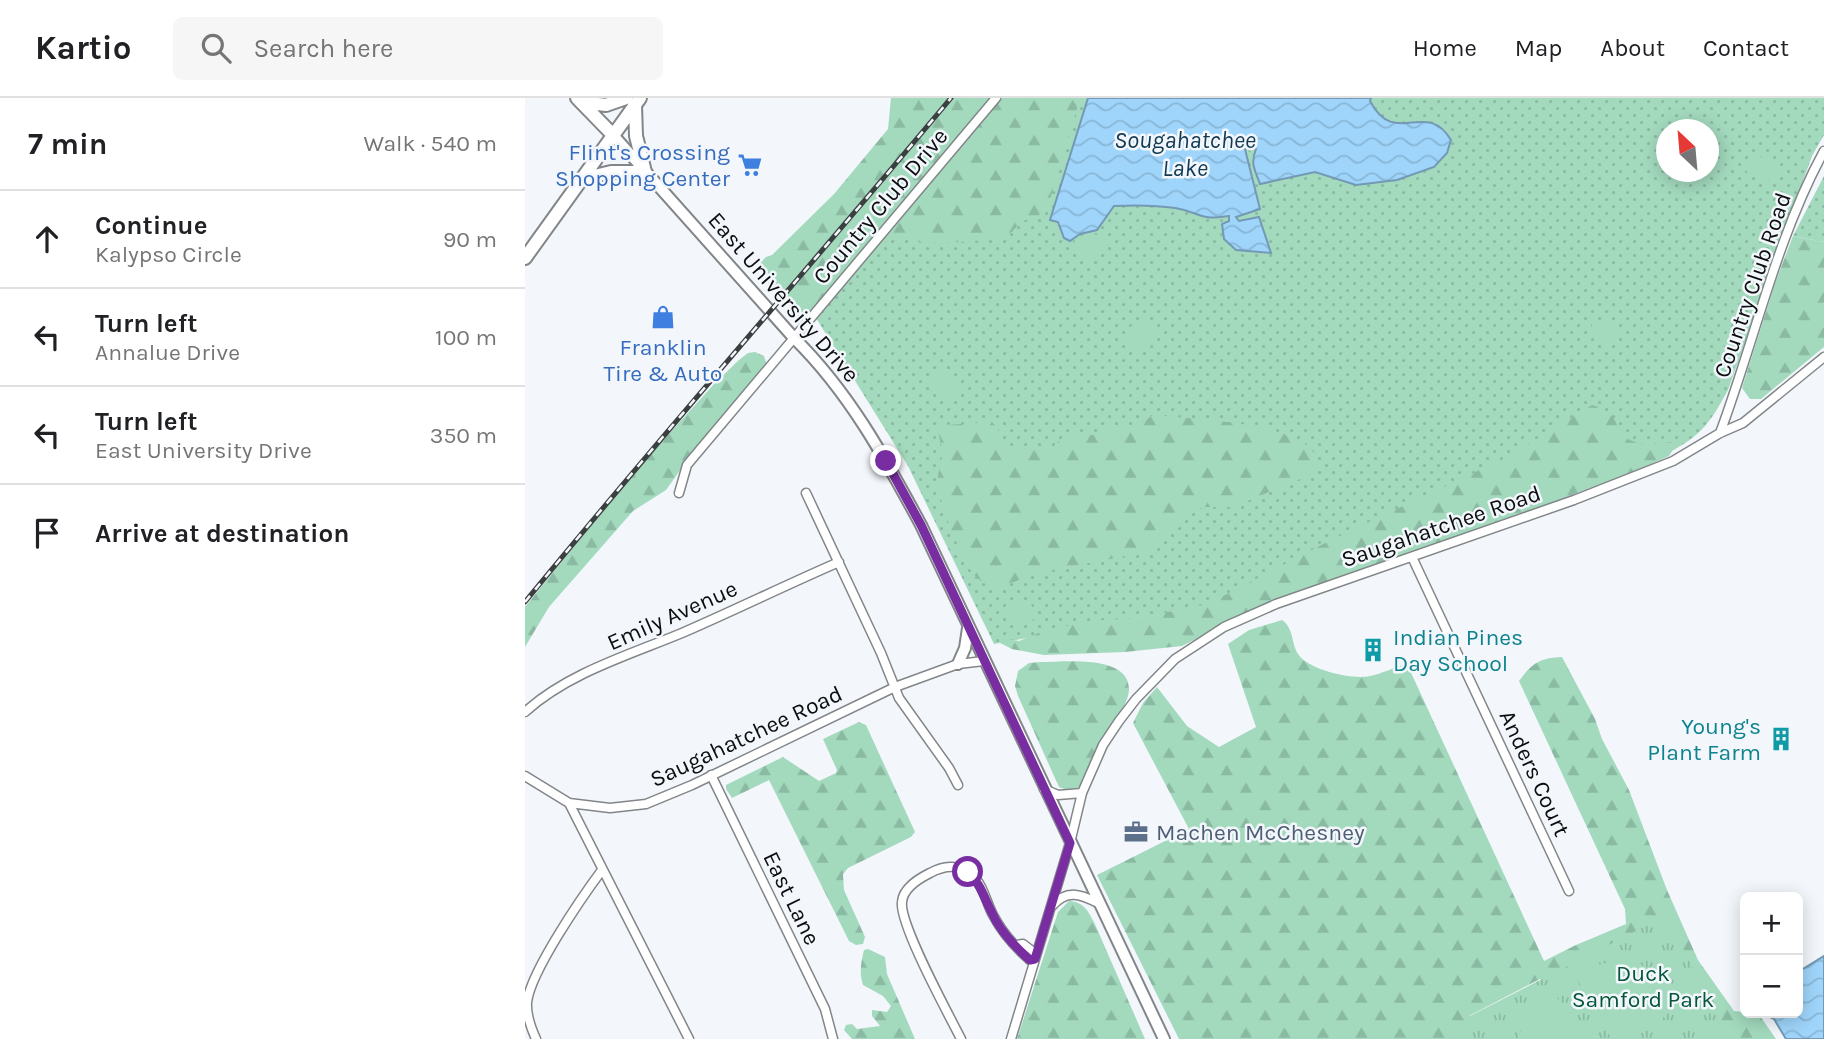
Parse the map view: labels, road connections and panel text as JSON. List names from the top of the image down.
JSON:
{
  "streets": {
    "main road": ["East University Drive"],
    "street": [
      "Country Club Drive",
      "Country Club Road",
      "Saugahatchee Road",
      "Emily Avenue",
      "Anders Court",
      "East Lane"
    ]
  },
  "crossings": [
    ["Country Club Drive", "East University Drive"],
    ["Country Club Road", "Saugahatchee Road"],
    ["East University Drive", "Saugahatchee Road"],
    ["Saugahatchee Road", "Anders Court"],
    ["Saugahatchee Road", "East Lane"]
  ],
  "water": ["Sougahatchee Lake"],
  "parks": ["Duck Samford Park"],
  "places": {
    "supermarket": ["Flint's Crossing Shopping Center"],
    "shop": ["Franklin Tire & Auto"],
    "building": ["Indian Pines Day School", "Young's Plant Farm"],
    "office": ["Machen McChesney"]
  },
  "north": "top left",
  "page": {
    "header": "Kartio",
    "search": "Search here",
    "nav": [
      "Home",
      "Map",
      "About",
      "Contact"
    ],
    "heading": ["7 min", "Walk · 540 m"],
    "list": [
      ["Continue", "Kalypso Circle", "90 m"],
      ["Turn left", "Annalue Drive", "100 m"],
      ["Turn left", "East University Drive", "350 m"],
      "Arrive at destination"
    ],
    "map_buttons": ["+", "−"]
  }
}
